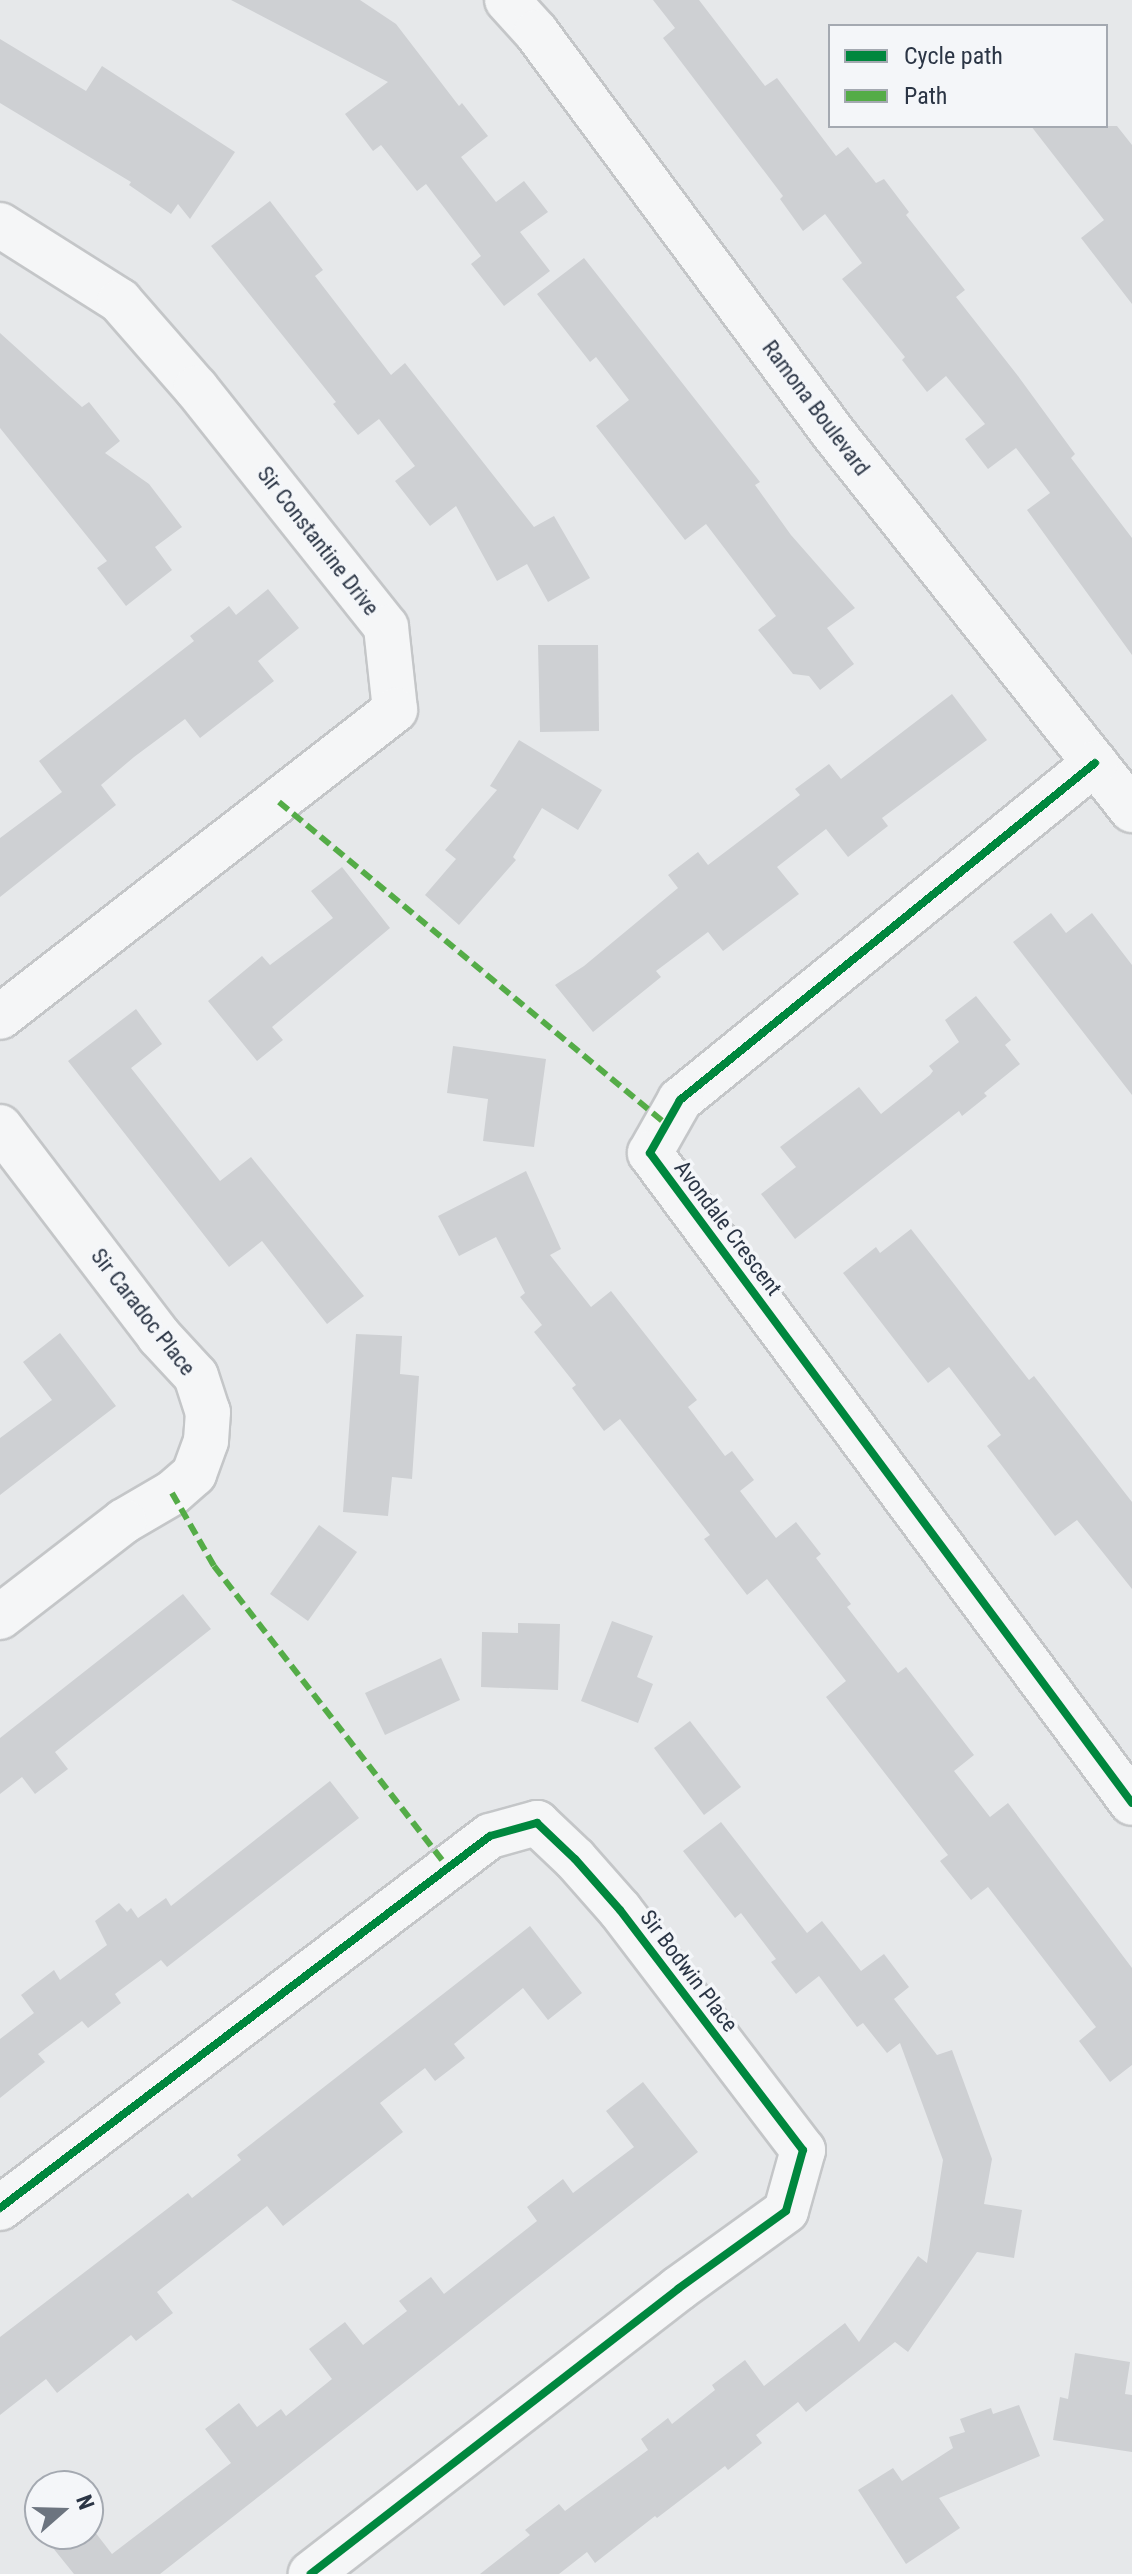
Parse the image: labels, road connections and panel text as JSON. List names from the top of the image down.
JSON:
{
  "streets": {
    "street": [
      "Ramona Boulevard",
      "Sir Constantine Drive",
      "Avondale Crescent",
      "Sir Caradoc Place",
      "Sir Bodwin Place"
    ]
  },
  "crossings": [
    ["Ramona Boulevard", "Avondale Crescent"]
  ],
  "legend": ["Cycle path", "Path"],
  "north": "right"
}
